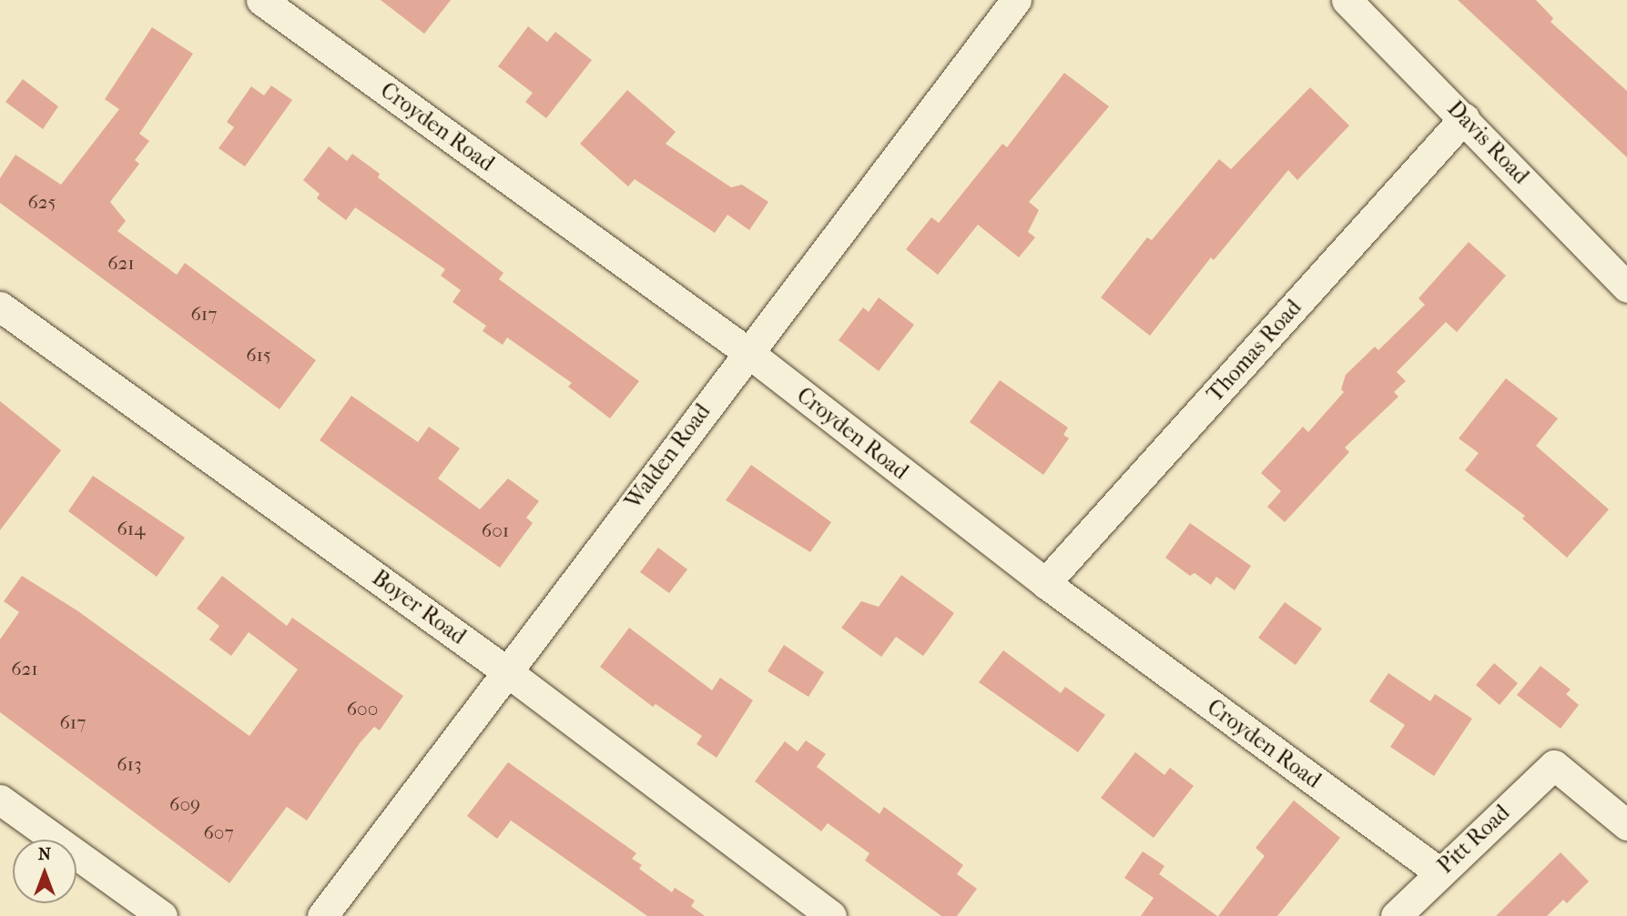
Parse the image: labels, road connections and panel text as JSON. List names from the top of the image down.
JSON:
{
  "streets": {
    "street": [
      "Croyden Road",
      "Davis Road",
      "Thomas Road",
      "Walden Road",
      "Boyer Road",
      "Pitt Road"
    ]
  },
  "crossings": [
    ["Croyden Road", "Thomas Road"],
    ["Croyden Road", "Walden Road"],
    ["Croyden Road", "Pitt Road"],
    ["Davis Road", "Thomas Road"],
    ["Walden Road", "Boyer Road"]
  ],
  "house_numbers": [
    "625",
    "621",
    "617",
    "615",
    "614",
    "601",
    "621",
    "600",
    "617",
    "613",
    "609",
    "607"
  ],
  "north": "top"
}
